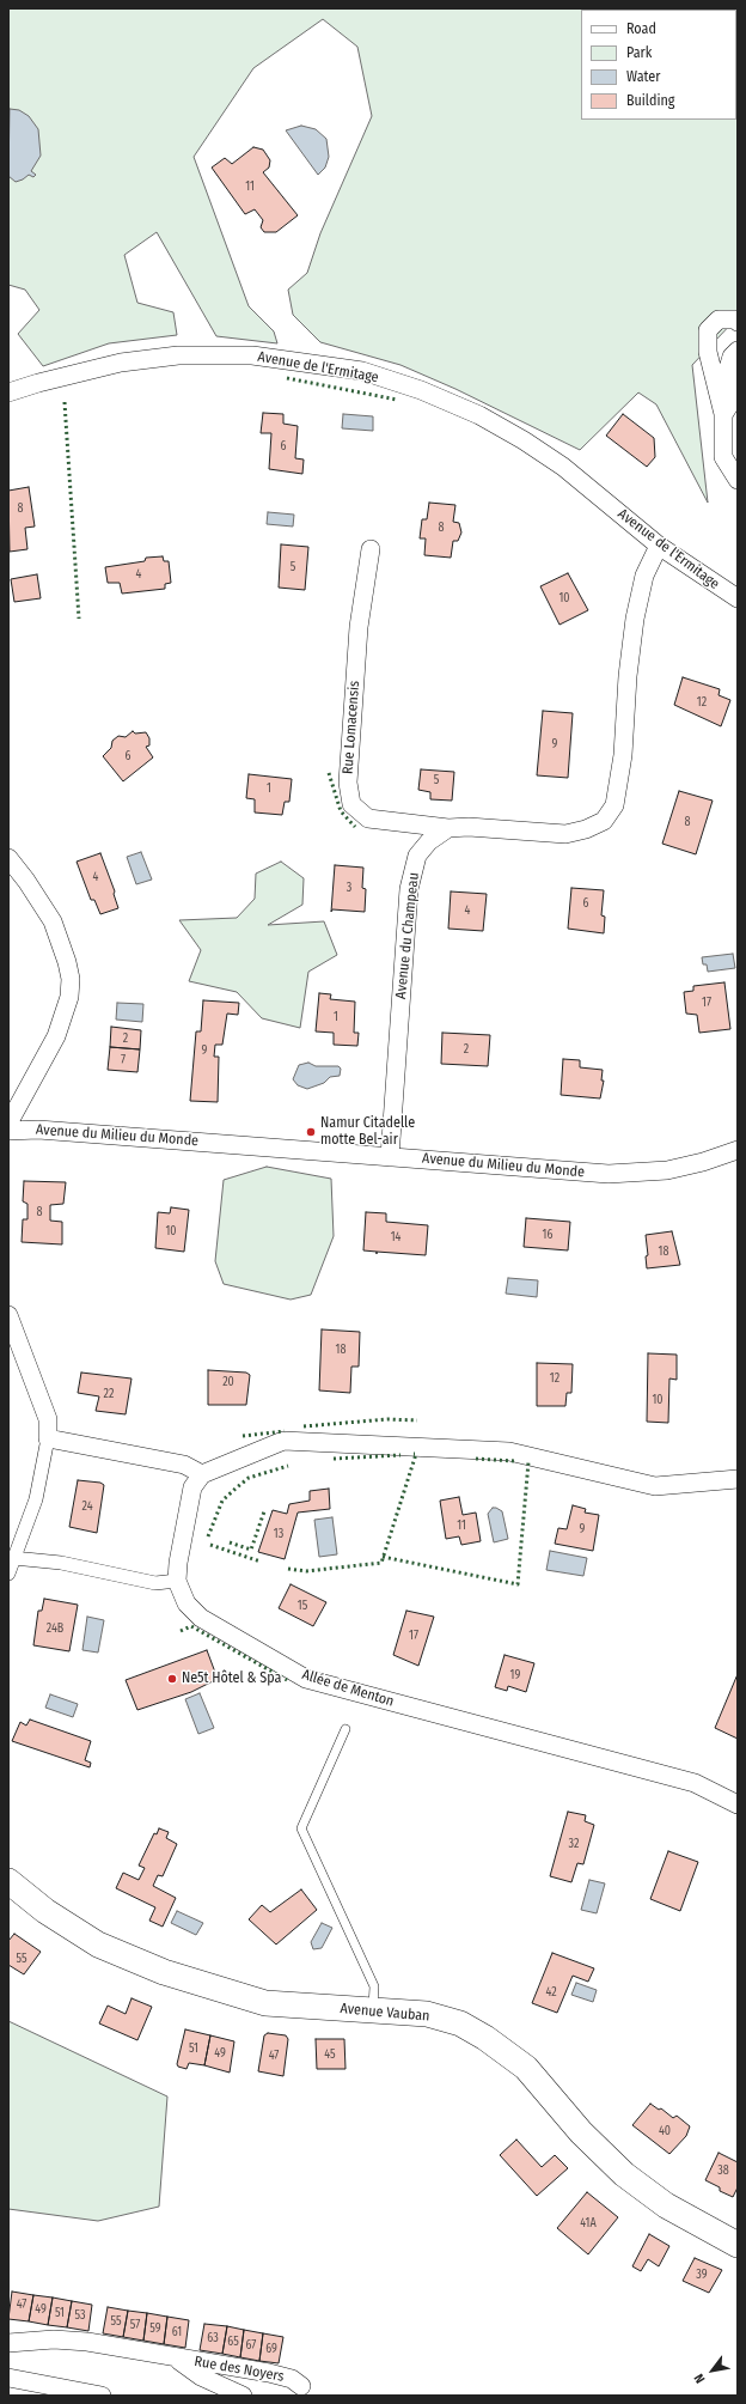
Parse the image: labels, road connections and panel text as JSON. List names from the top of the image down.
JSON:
{
  "streets": {
    "main road": ["Avenue Vauban"],
    "street": [
      "Avenue de l'Ermitage",
      "Rue Lomacensis",
      "Avenue du Champeau",
      "Avenue du Milieu du Monde",
      "Allée de Menton",
      "Rue des Noyers"
    ]
  },
  "crossings": [
    ["Rue Lomacensis", "Avenue du Champeau"],
    ["Avenue du Champeau", "Avenue du Milieu du Monde"]
  ],
  "places": ["Namur Citadelle motte Bel-air", "Ne5t Hôtel & Spa"],
  "house_numbers": [
    "11",
    "6",
    "8",
    "8",
    "5",
    "4",
    "10",
    "12",
    "9",
    "6",
    "5",
    "1",
    "8",
    "4",
    "3",
    "6",
    "4",
    "17",
    "1",
    "2",
    "2",
    "9",
    "7",
    "8",
    "10",
    "16",
    "14",
    "18",
    "18",
    "12",
    "20",
    "22",
    "10",
    "24",
    "11",
    "9",
    "13",
    "15",
    "24B",
    "17",
    "19",
    "32",
    "55",
    "42",
    "51",
    "49",
    "45",
    "47",
    "40",
    "38",
    "41A",
    "39",
    "47",
    "49",
    "51",
    "53",
    "55",
    "57",
    "59",
    "61",
    "63",
    "65",
    "67",
    "69"
  ],
  "legend": [
    "Road",
    "Park",
    "Water",
    "Building"
  ],
  "north": "bottom left"
}
